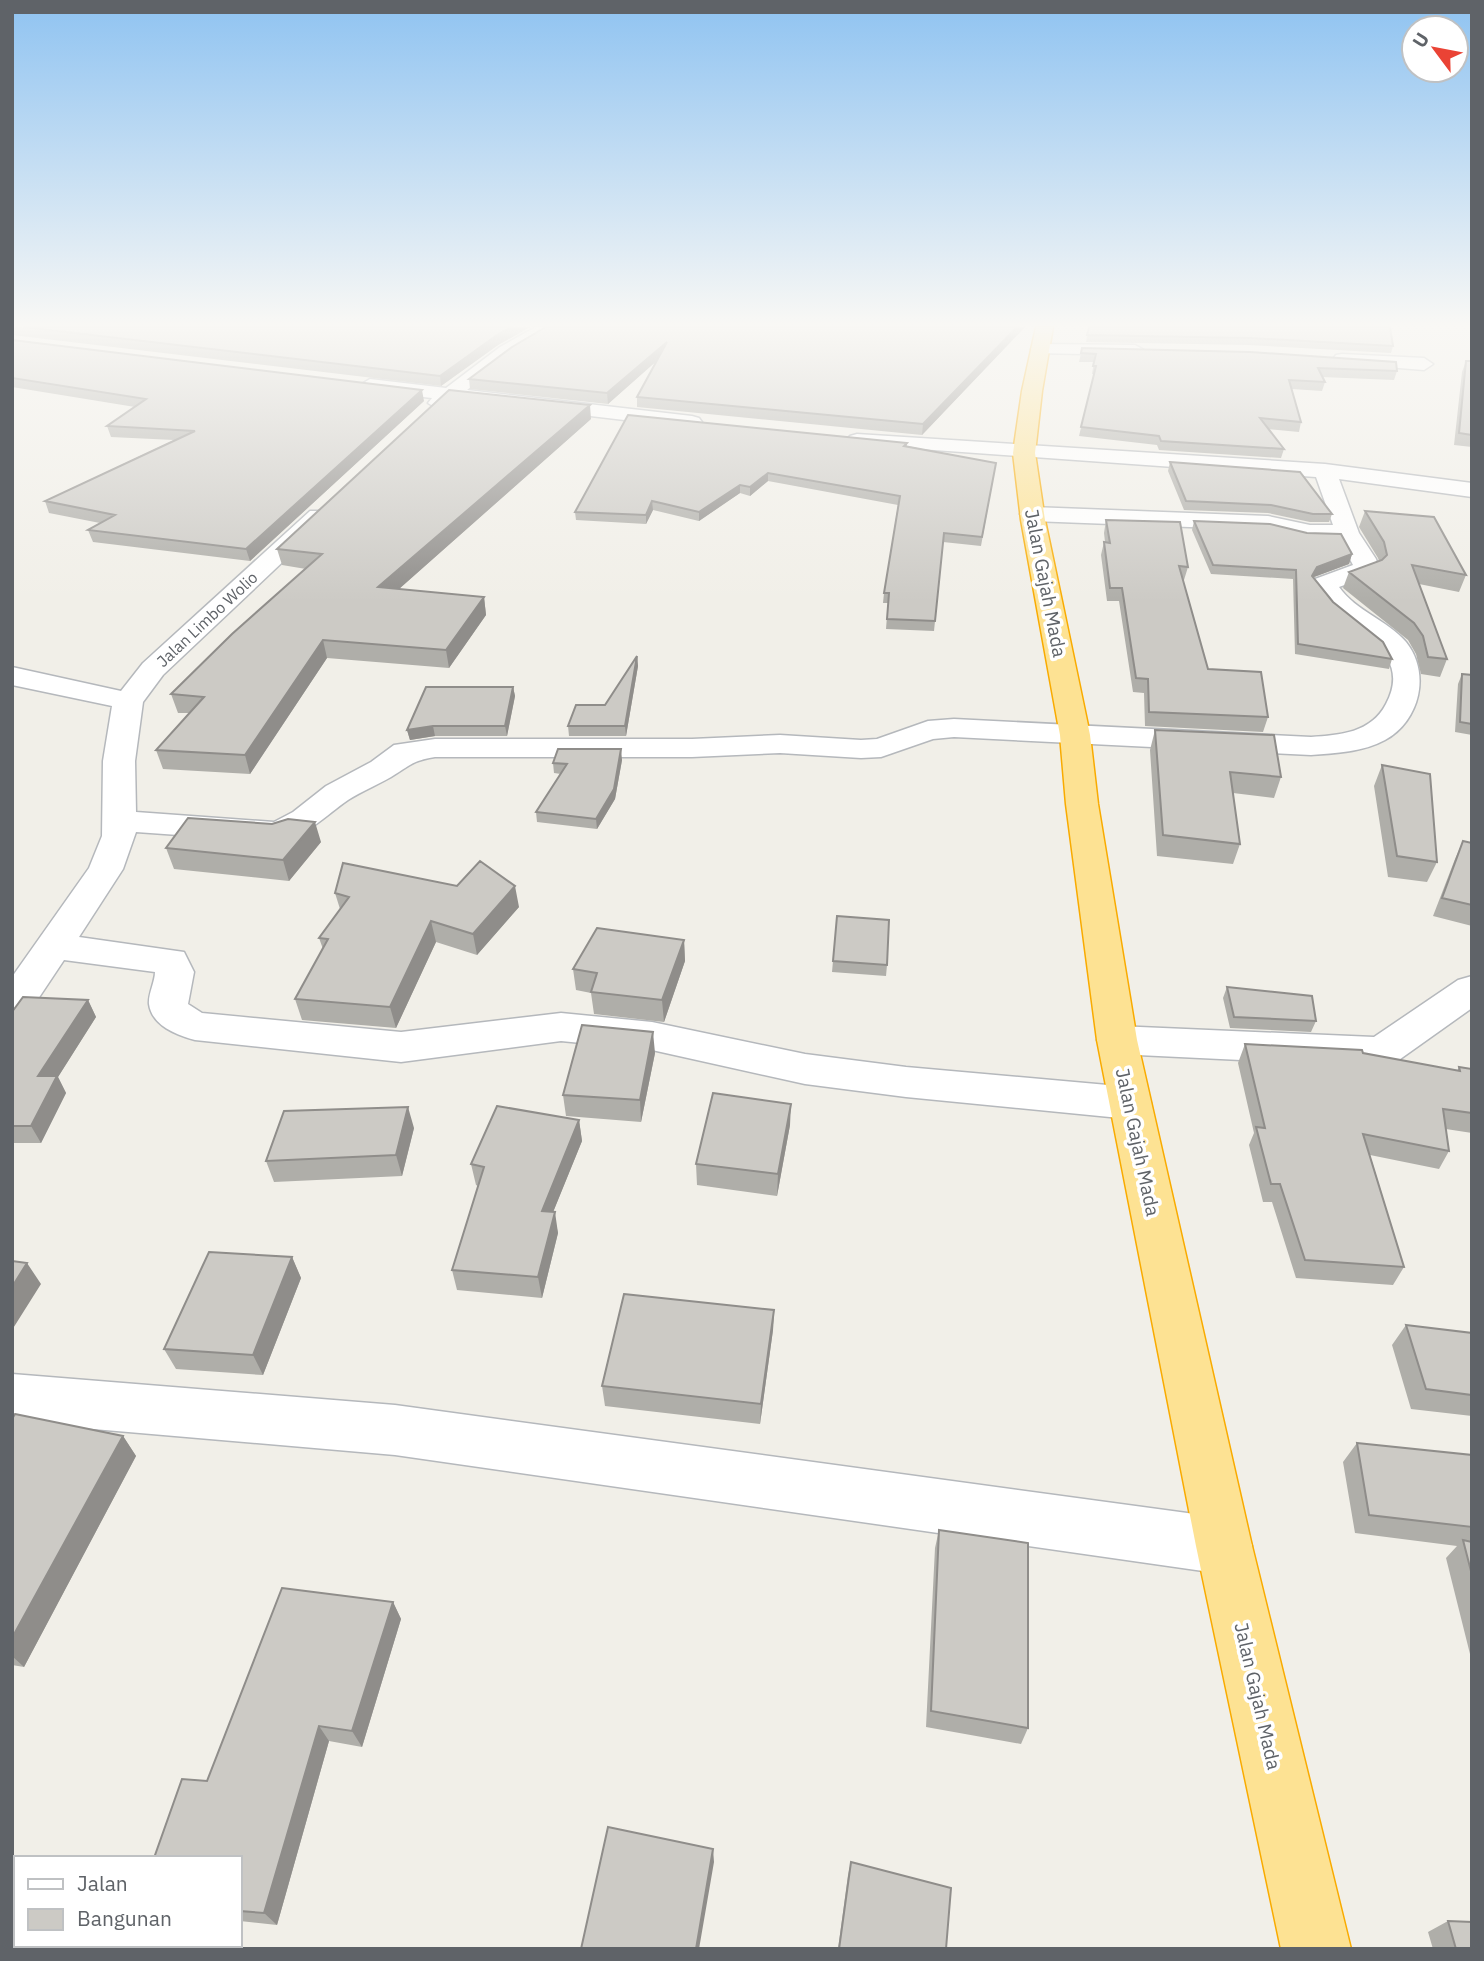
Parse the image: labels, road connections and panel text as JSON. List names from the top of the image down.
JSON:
{
  "streets": {
    "highway": ["Jalan Gajah Mada"],
    "street": ["Jalan Limbo Wolio"]
  },
  "legend": ["Jalan", "Bangunan"],
  "north": "top left"
}
